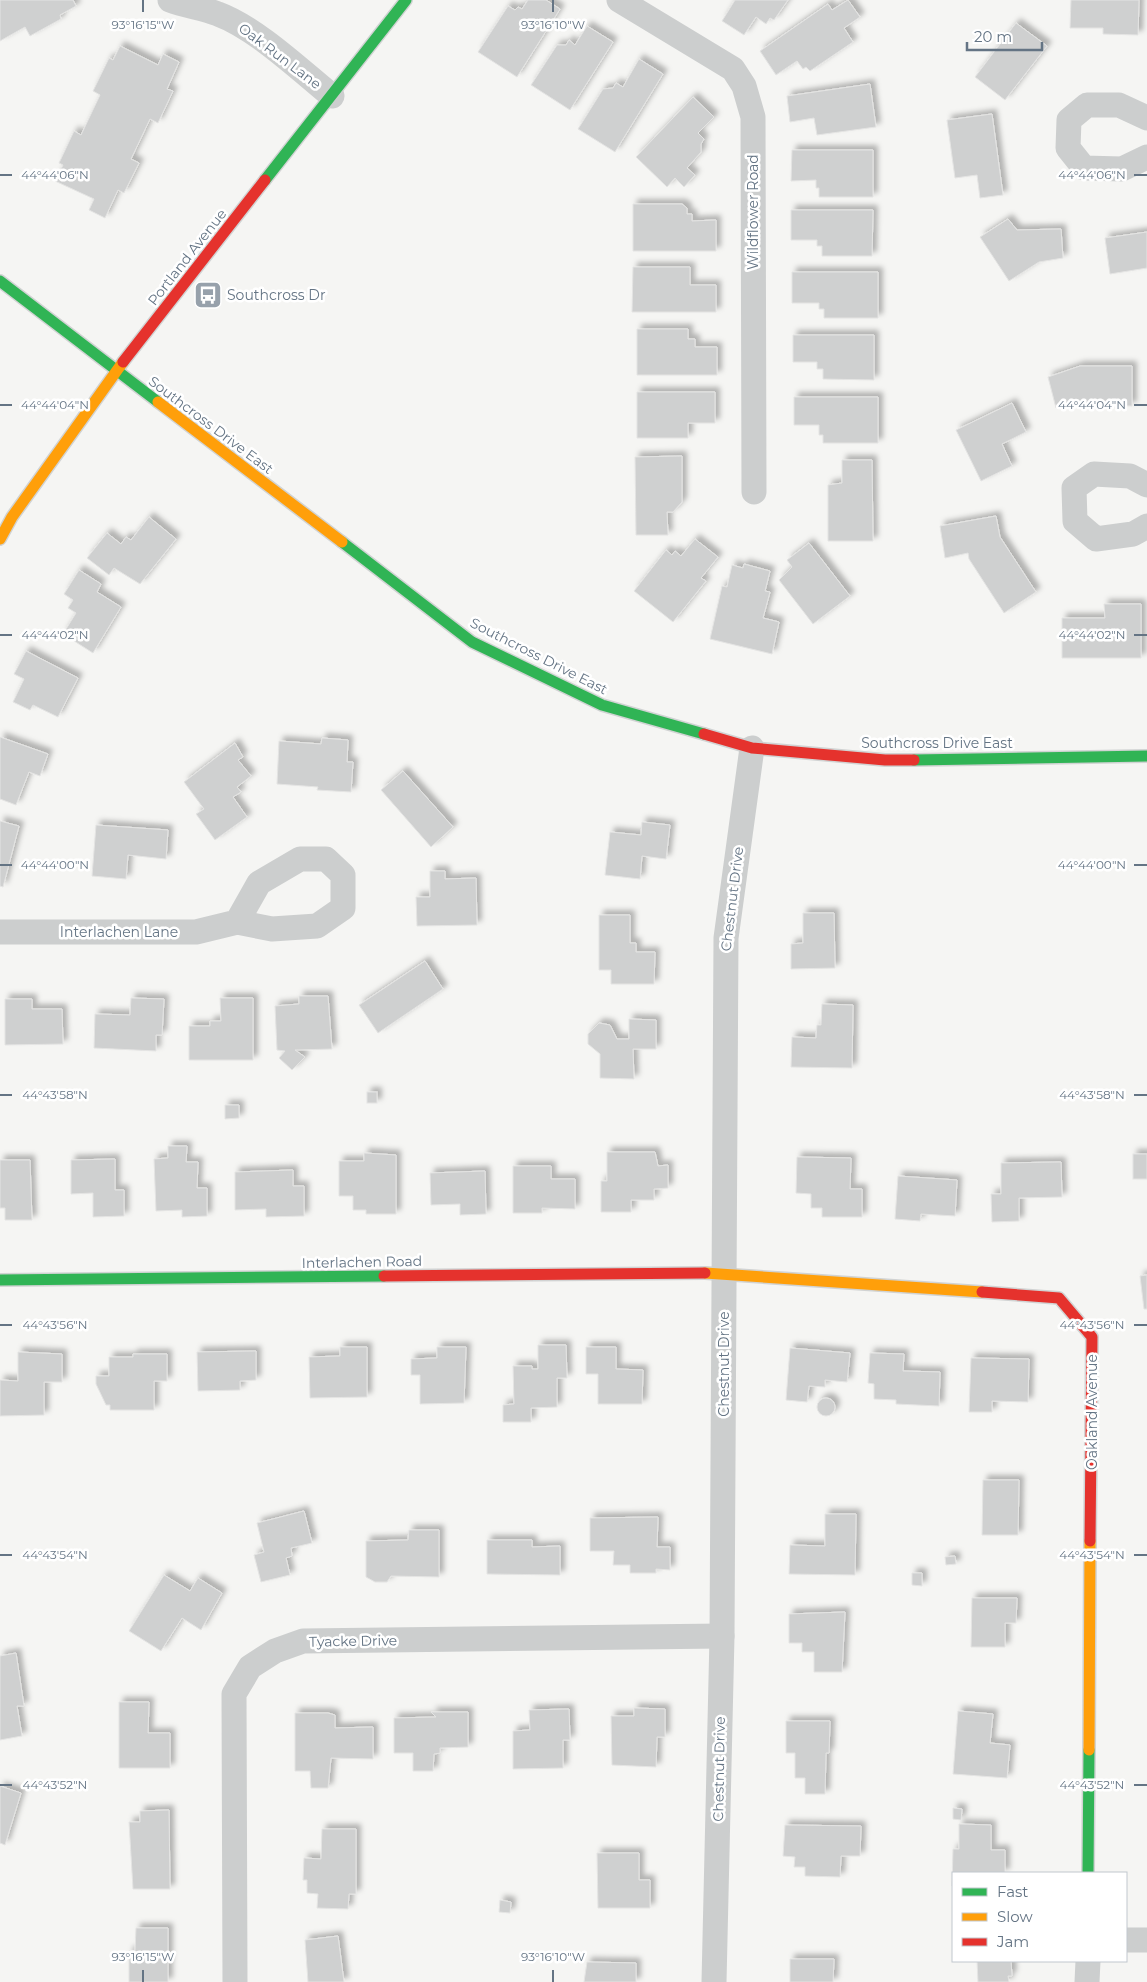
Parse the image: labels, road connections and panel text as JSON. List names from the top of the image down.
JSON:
{
  "streets": {
    "street": [
      "Oak Run Lane",
      "Wildflower Road",
      "Portland Avenue",
      "Southcross Drive East",
      "Chestnut Drive",
      "Interlachen Lane",
      "Interlachen Road",
      "Oakland Avenue",
      "Tyacke Drive"
    ]
  },
  "crossings": [
    ["Oak Run Lane", "Portland Avenue"],
    ["Portland Avenue", "Southcross Drive East"],
    ["Southcross Drive East", "Chestnut Drive"],
    ["Chestnut Drive", "Interlachen Road"],
    ["Chestnut Drive", "Oakland Avenue"],
    ["Chestnut Drive", "Tyacke Drive"],
    ["Interlachen Road", "Oakland Avenue"]
  ],
  "places": {
    "bus stop": ["Southcross Dr"]
  },
  "legend": ["Fast", "Slow", "Jam"],
  "scale_bar": "20 m",
  "coordinates": [
    "93°16'15\"W",
    "93°16'10\"W",
    "44°44'06\"N",
    "44°44'04\"N",
    "44°44'02\"N",
    "44°44'00\"N",
    "44°43'58\"N",
    "44°43'56\"N",
    "44°43'54\"N",
    "44°43'52\"N"
  ]
}
